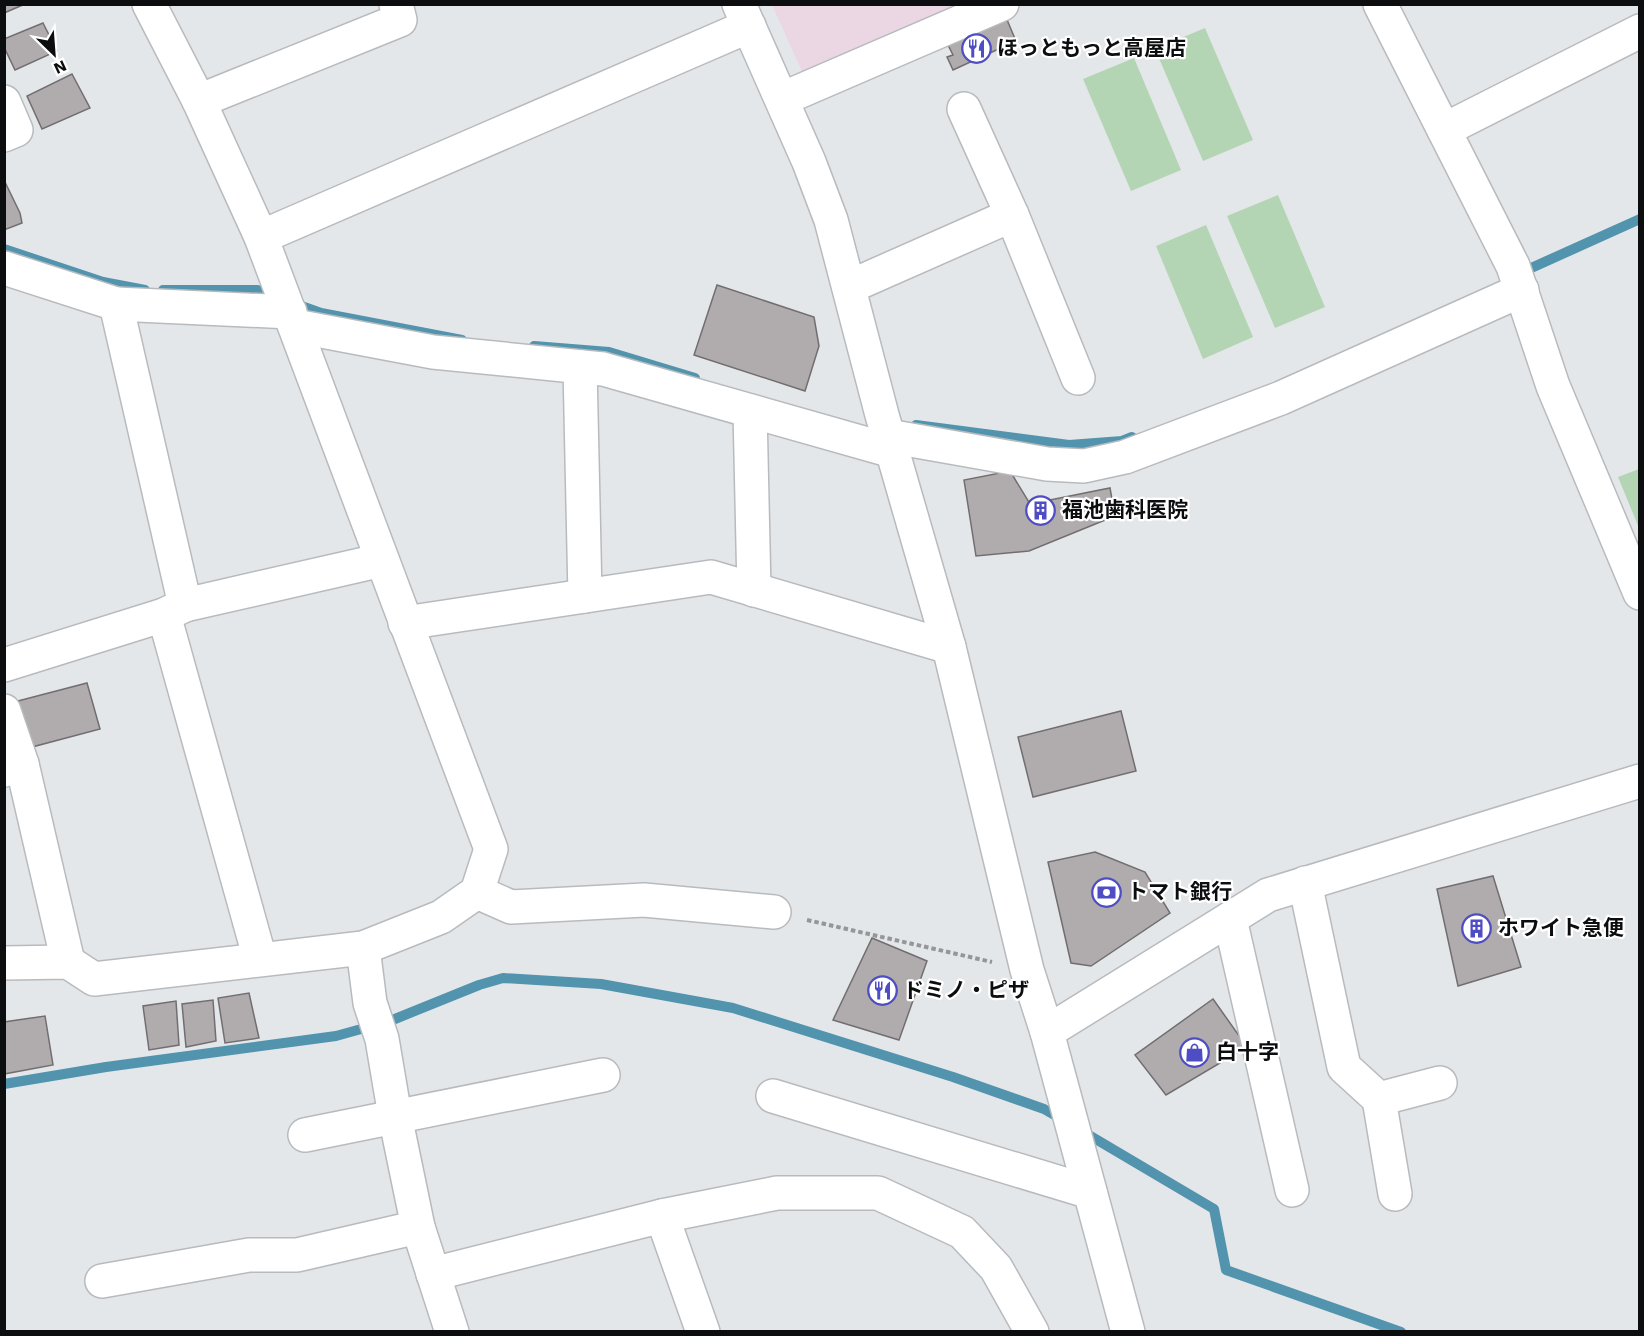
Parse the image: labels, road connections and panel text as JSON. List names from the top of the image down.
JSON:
{
  "places": {
    "restaurant": ["ほっともっと高屋店", "ドミノ・ピザ"],
    "building": ["福池歯科医院", "ホワイト急便"],
    "bank": ["トマト銀行"],
    "shop": ["白十字"]
  },
  "north": "bottom right"
}
